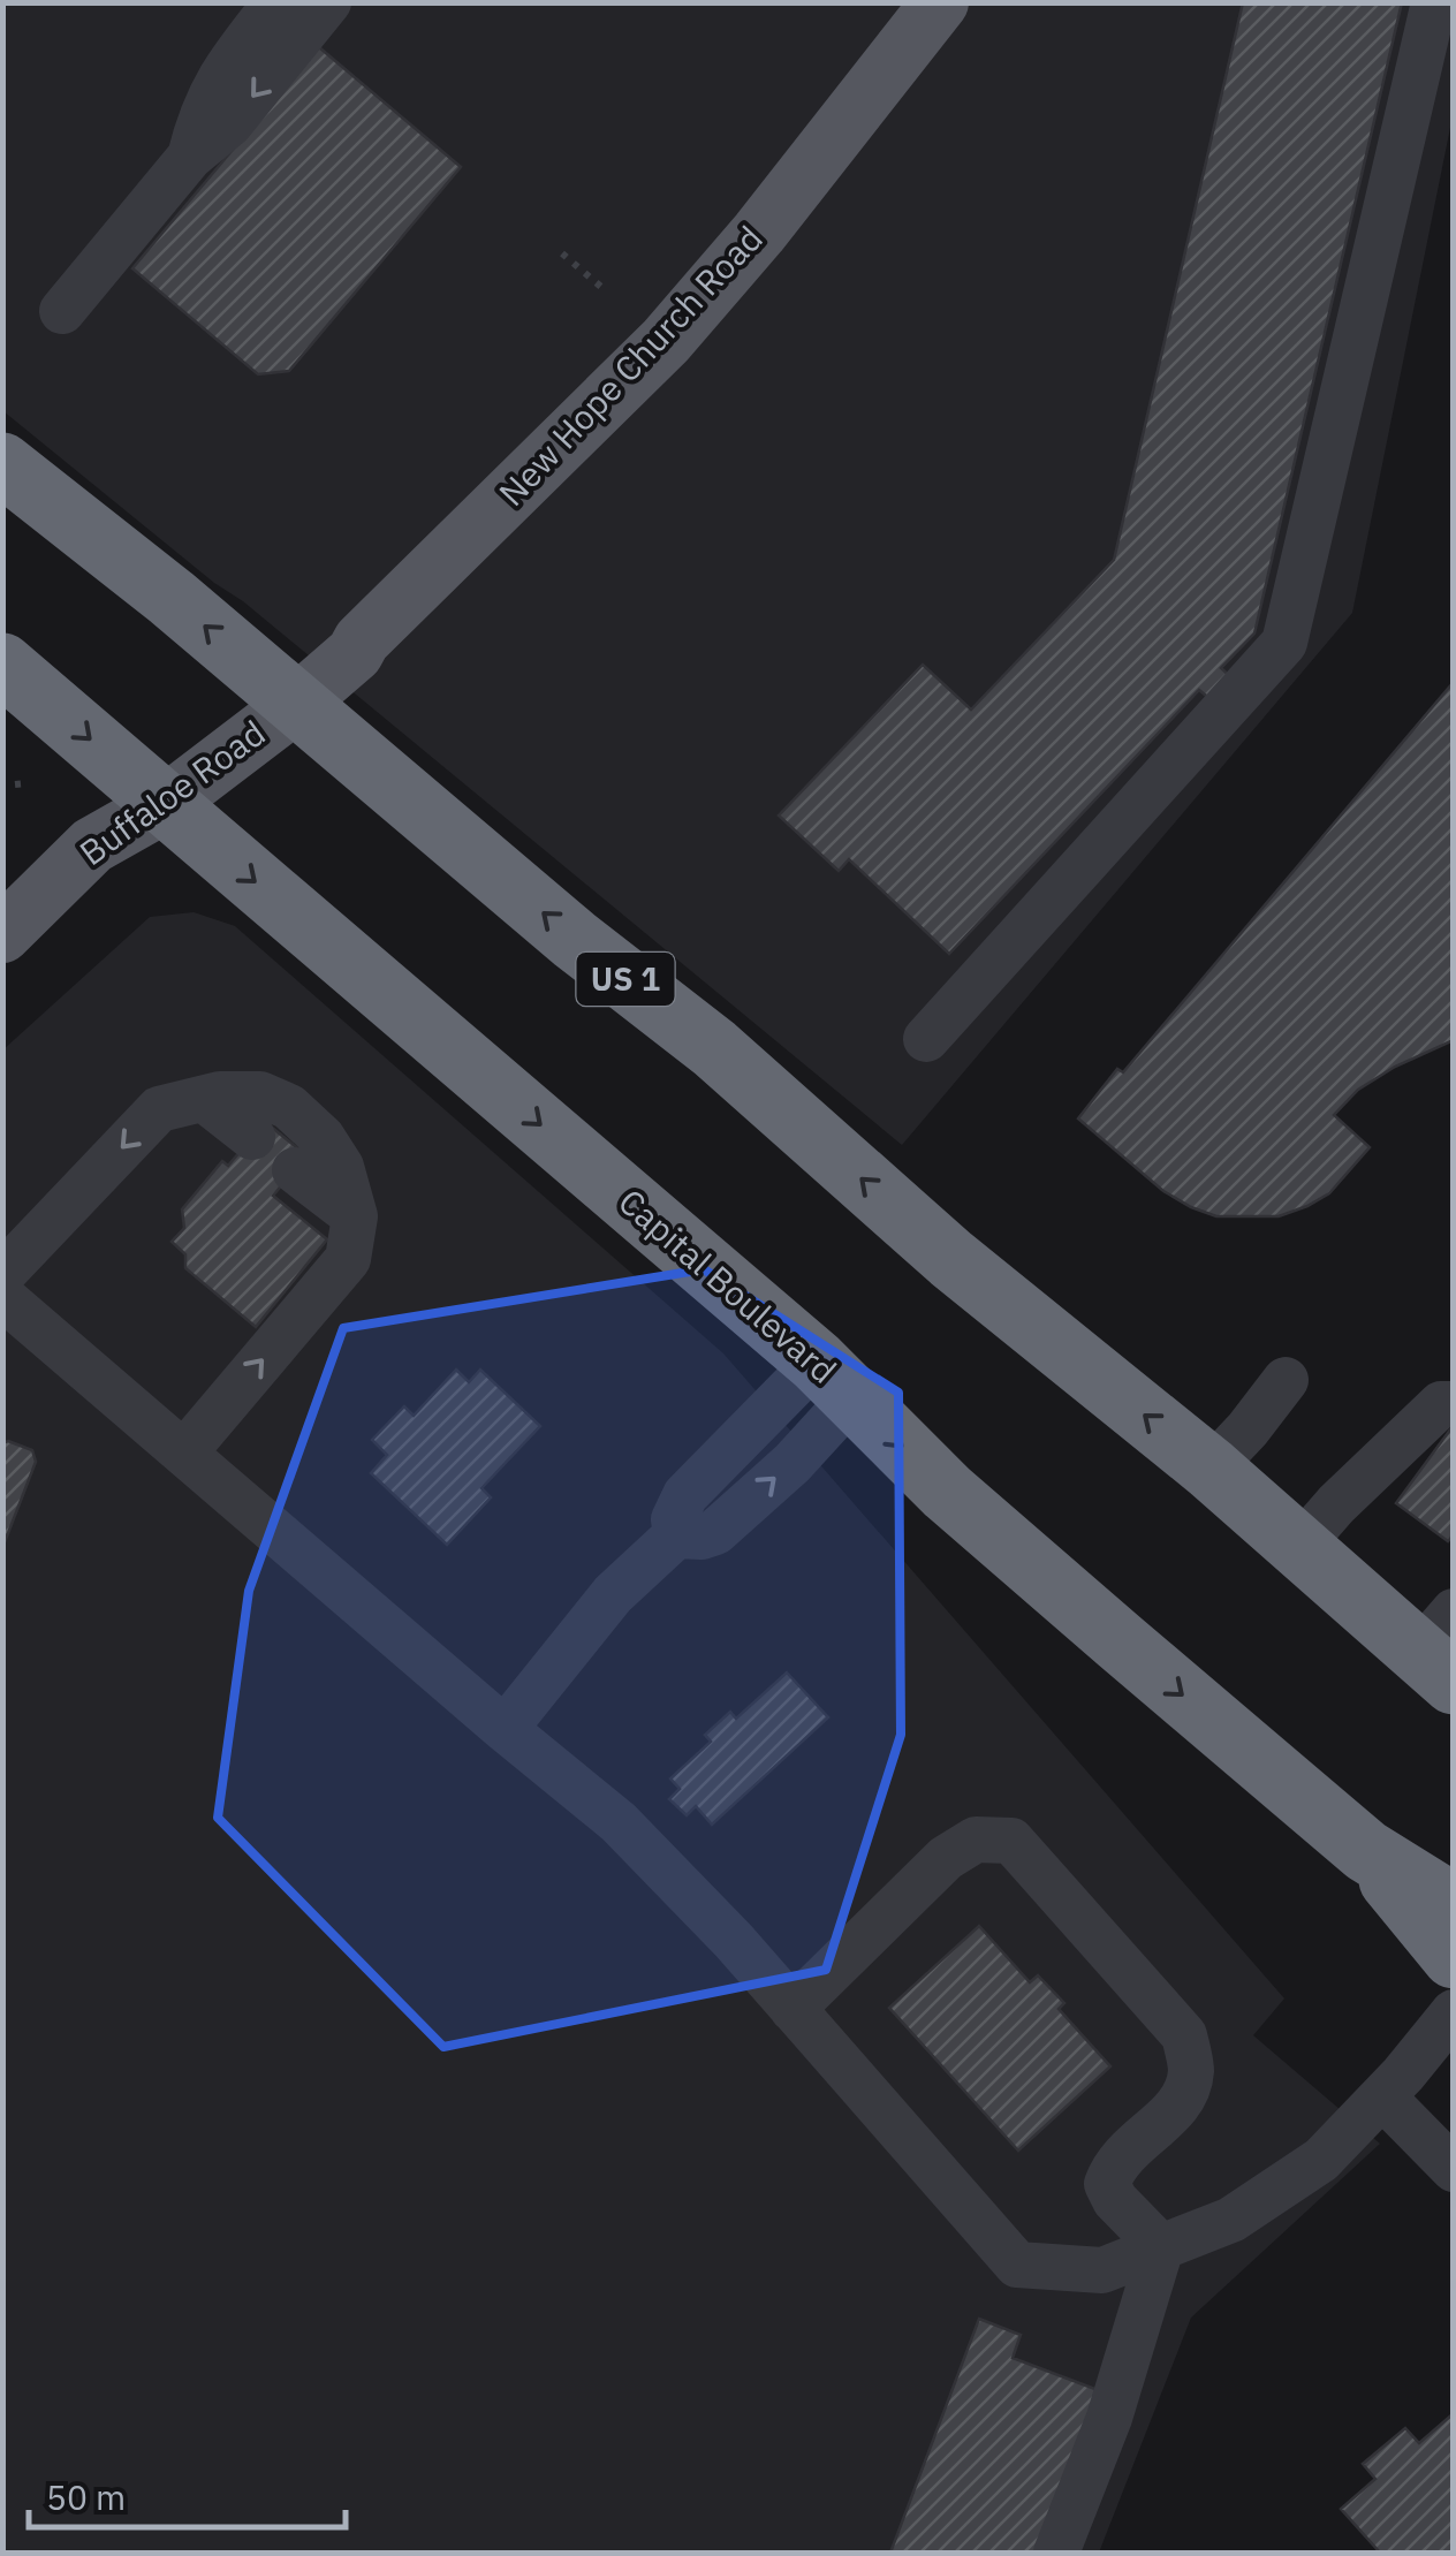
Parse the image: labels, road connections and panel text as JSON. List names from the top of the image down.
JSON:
{
  "streets": {
    "highway": ["US 1", "Capital Boulevard"],
    "main road": ["New Hope Church Road", "Buffaloe Road"]
  },
  "crossings": [
    ["New Hope Church Road", "Buffaloe Road"],
    ["New Hope Church Road", "US 1"],
    ["Buffaloe Road", "US 1"],
    ["Buffaloe Road", "Capital Boulevard"]
  ],
  "scale_bar": "50 m"
}
